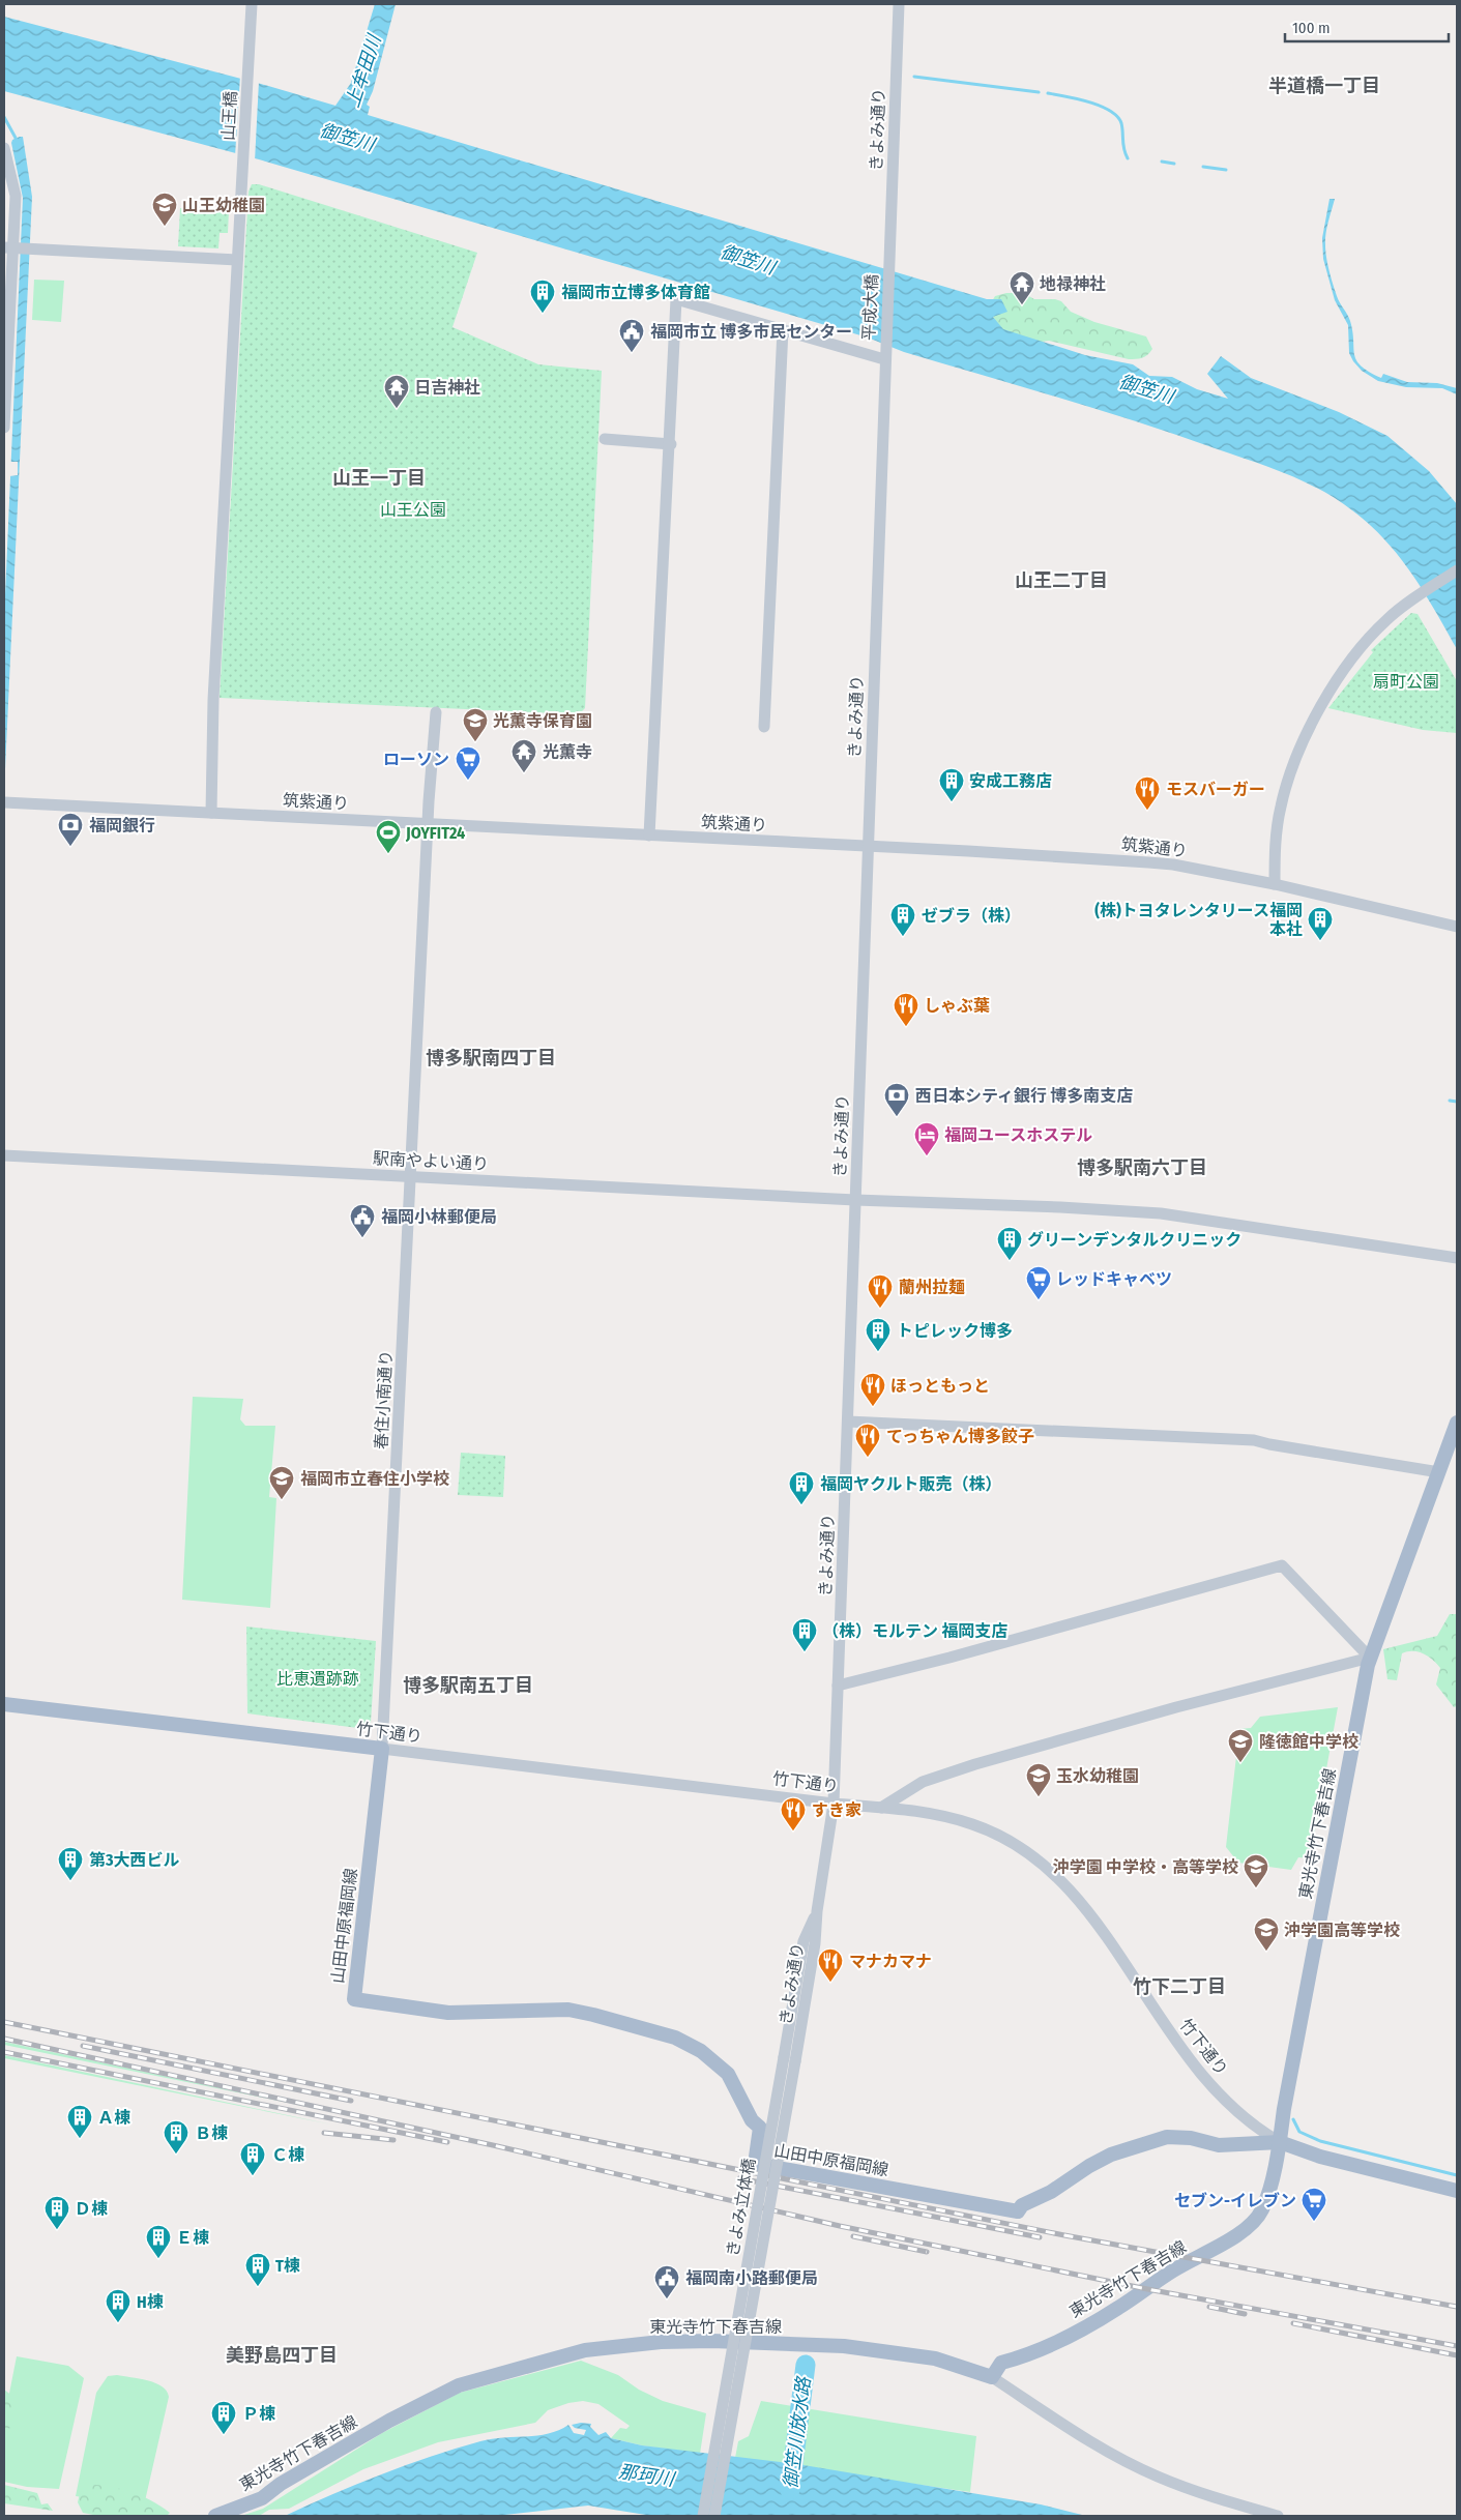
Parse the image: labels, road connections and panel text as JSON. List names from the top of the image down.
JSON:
{
  "streets": {
    "main road": ["竹下通り", "東光寺竹下春吉線", "山田中原福岡線"],
    "street": [
      "山王橋",
      "きよみ通り",
      "平成大橋",
      "筑紫通り",
      "駅南やよい通り",
      "春住小南通り",
      "きよみ立体橋"
    ]
  },
  "crossings": [
    ["山王橋", "筑紫通り"],
    ["きよみ通り", "平成大橋"],
    ["きよみ通り", "筑紫通り"],
    ["きよみ通り", "駅南やよい通り"],
    ["きよみ通り", "竹下通り"],
    ["きよみ通り", "きよみ立体橋"],
    ["筑紫通り", "春住小南通り"],
    ["駅南やよい通り", "春住小南通り"],
    ["春住小南通り", "竹下通り"],
    ["春住小南通り", "山田中原福岡線"],
    ["竹下通り", "東光寺竹下春吉線"],
    ["竹下通り", "山田中原福岡線"],
    ["東光寺竹下春吉線", "山田中原福岡線"]
  ],
  "districts": [
    "半道橋一丁目",
    "山王一丁目",
    "山王二丁目",
    "博多駅南四丁目",
    "博多駅南六丁目",
    "博多駅南五丁目",
    "竹下二丁目",
    "美野島四丁目"
  ],
  "water": [
    "上牟田川",
    "御笠川",
    "御笠川放水路",
    "那珂川"
  ],
  "parks": ["山王公園", "扇町公園", "比恵遺跡跡"],
  "places": {
    "school or university": [
      "山王幼稚園",
      "光薫寺保育園",
      "福岡市立春住小学校",
      "隆徳館中学校",
      "玉水幼稚園",
      "沖学園 中学校・高等学校",
      "沖学園高等学校"
    ],
    "temple": ["地禄神社", "日吉神社", "光薫寺"],
    "building": [
      "福岡市立博多体育館",
      "安成工務店",
      "ゼブラ（株）",
      "(株)トヨタレンタリース福岡 本社",
      "グリーンデンタルクリニック",
      "トピレック博多",
      "福岡ヤクルト販売（株）",
      "（株）モルテン 福岡支店",
      "第3大西ビル",
      "Ａ棟",
      "Ｂ棟",
      "Ｃ棟",
      "Ｄ棟",
      "Ｅ棟",
      "T棟",
      "H棟",
      "Ｐ棟"
    ],
    "public building": ["福岡市立 博多市民センター", "福岡小林郵便局", "福岡南小路郵便局"],
    "supermarket": ["ローソン", "レッドキャベツ", "セブン-イレブン"],
    "restaurant": [
      "モスバーガー",
      "しゃぶ葉",
      "蘭州拉麺",
      "ほっともっと",
      "てっちゃん博多餃子",
      "すき家",
      "マナカマナ"
    ],
    "bank": ["福岡銀行", "西日本シティ銀行 博多南支店"],
    "sports": ["JOYFIT24"],
    "hotel": ["福岡ユースホステル"]
  },
  "scale_bar": "100 m"
}
